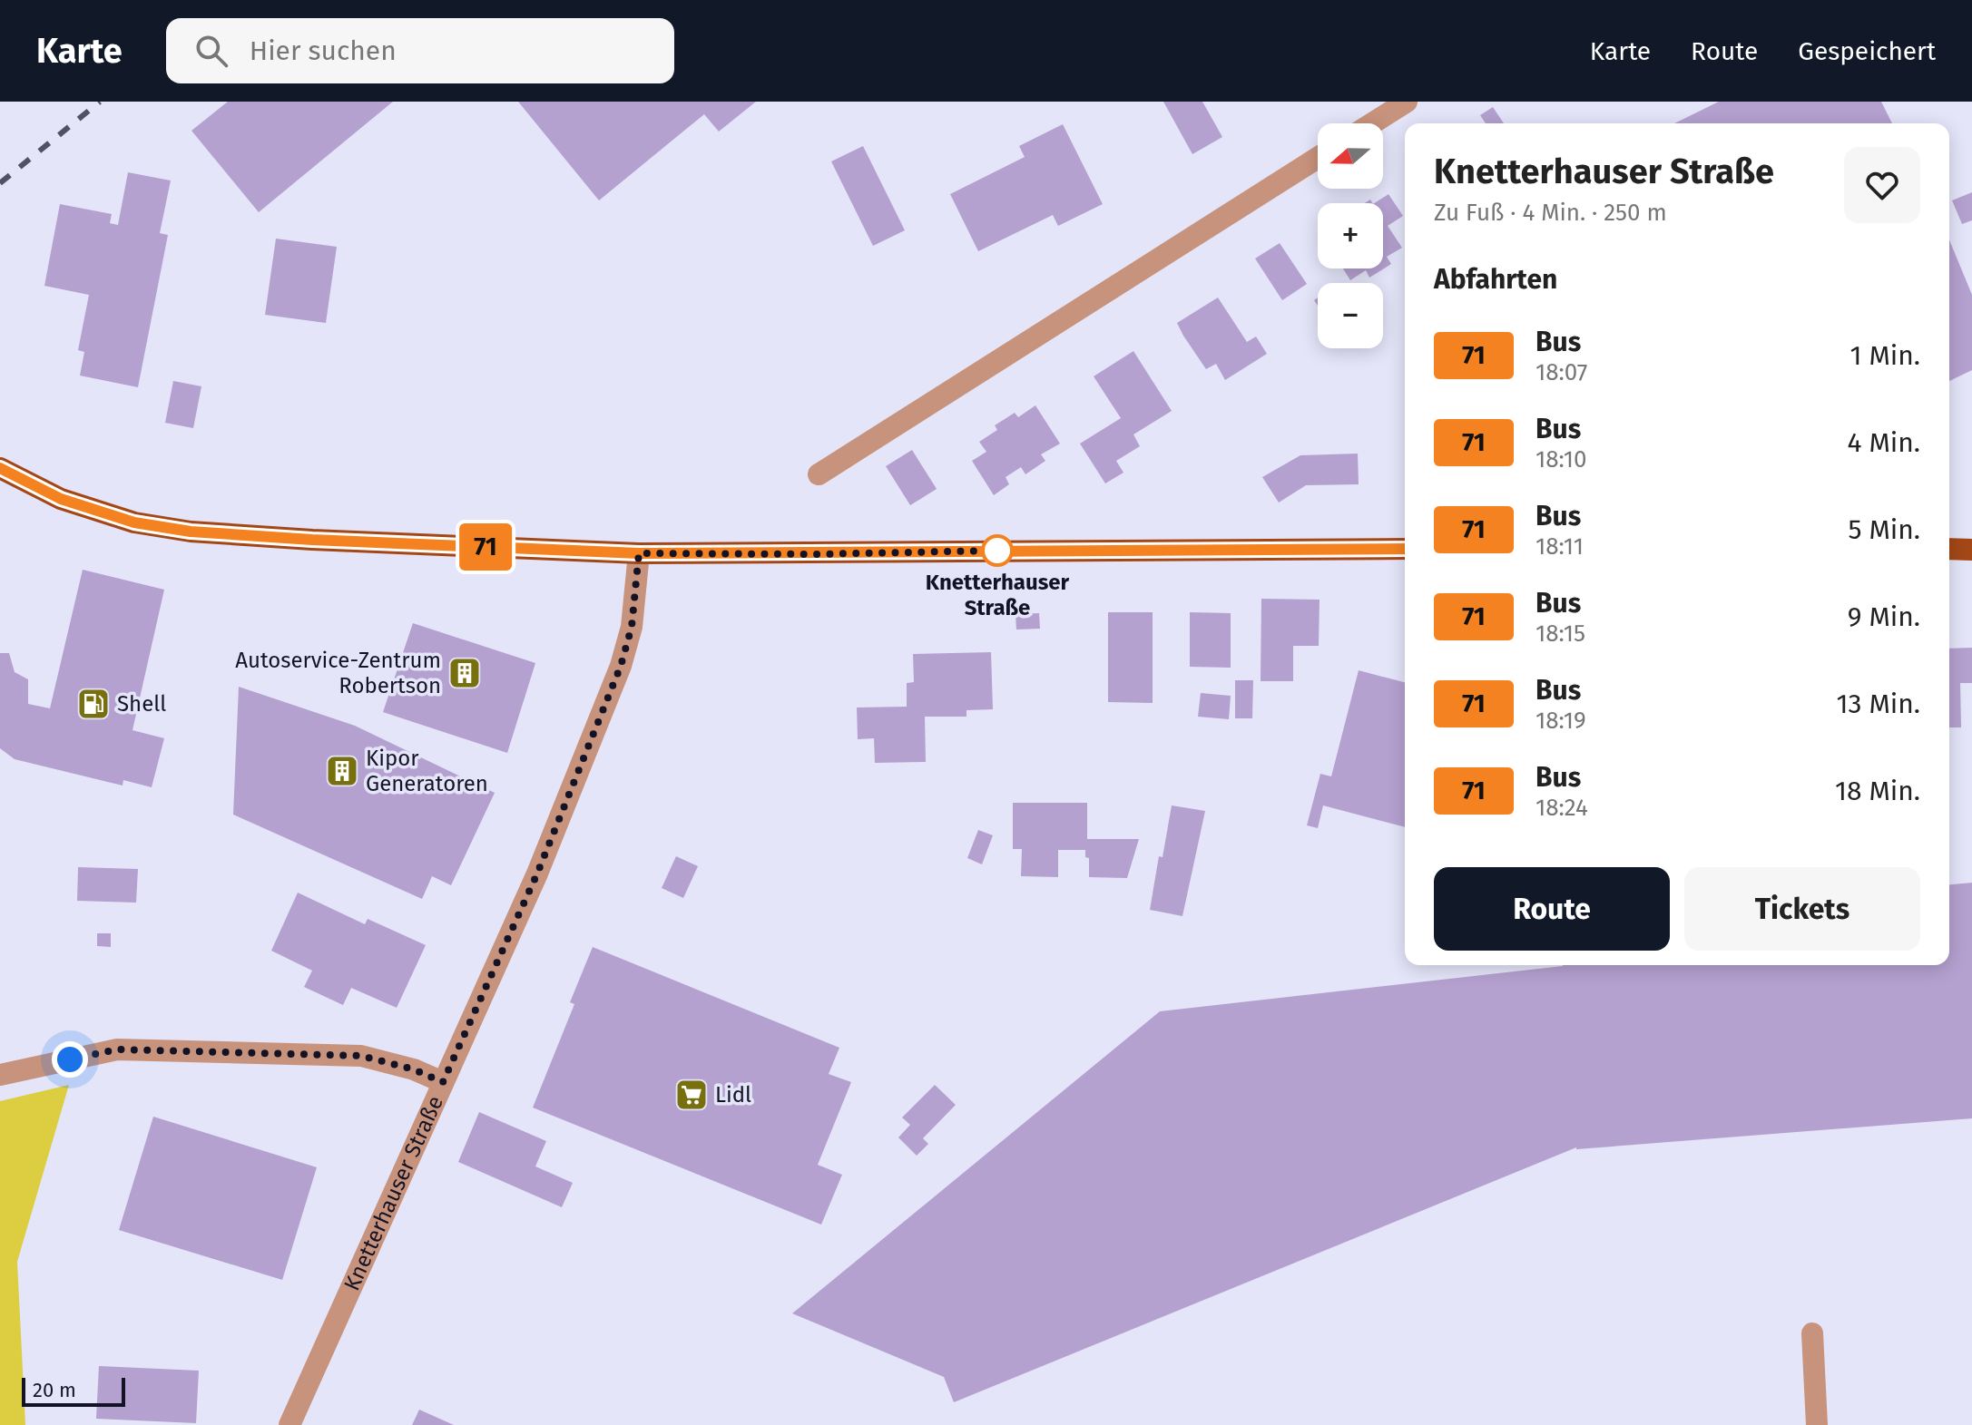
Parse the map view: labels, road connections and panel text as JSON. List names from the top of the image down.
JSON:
{
  "streets": {
    "street": ["Knetterhauser Straße"]
  },
  "places": {
    "other": ["Knetterhauser Straße"],
    "building": ["Autoservice-Zentrum Robertson", "Kipor Generatoren"],
    "fuel station": ["Shell"],
    "supermarket": ["Lidl"]
  },
  "lines": ["bus line 71"],
  "scale_bar": "20 m",
  "north": "left",
  "page": {
    "header": "Karte",
    "search": "Hier suchen",
    "nav": ["Karte", "Route", "Gespeichert"],
    "on_map": "71",
    "map_buttons": ["+", "−"],
    "heading": [
      ["Knetterhauser Straße", "Zu Fuß · 4 Min. · 250 m"],
      "Abfahrten"
    ],
    "list": [
      {
        "mark": "71",
        "name": "Bus",
        "note": "18:07",
        "value": "1 Min."
      },
      {
        "mark": "71",
        "name": "Bus",
        "note": "18:10",
        "value": "4 Min."
      },
      {
        "mark": "71",
        "name": "Bus",
        "note": "18:11",
        "value": "5 Min."
      },
      {
        "mark": "71",
        "name": "Bus",
        "note": "18:15",
        "value": "9 Min."
      },
      {
        "mark": "71",
        "name": "Bus",
        "note": "18:19",
        "value": "13 Min."
      },
      {
        "mark": "71",
        "name": "Bus",
        "note": "18:24",
        "value": "18 Min."
      }
    ],
    "buttons": ["Route", "Tickets"],
    "scale": "20 m"
  }
}
